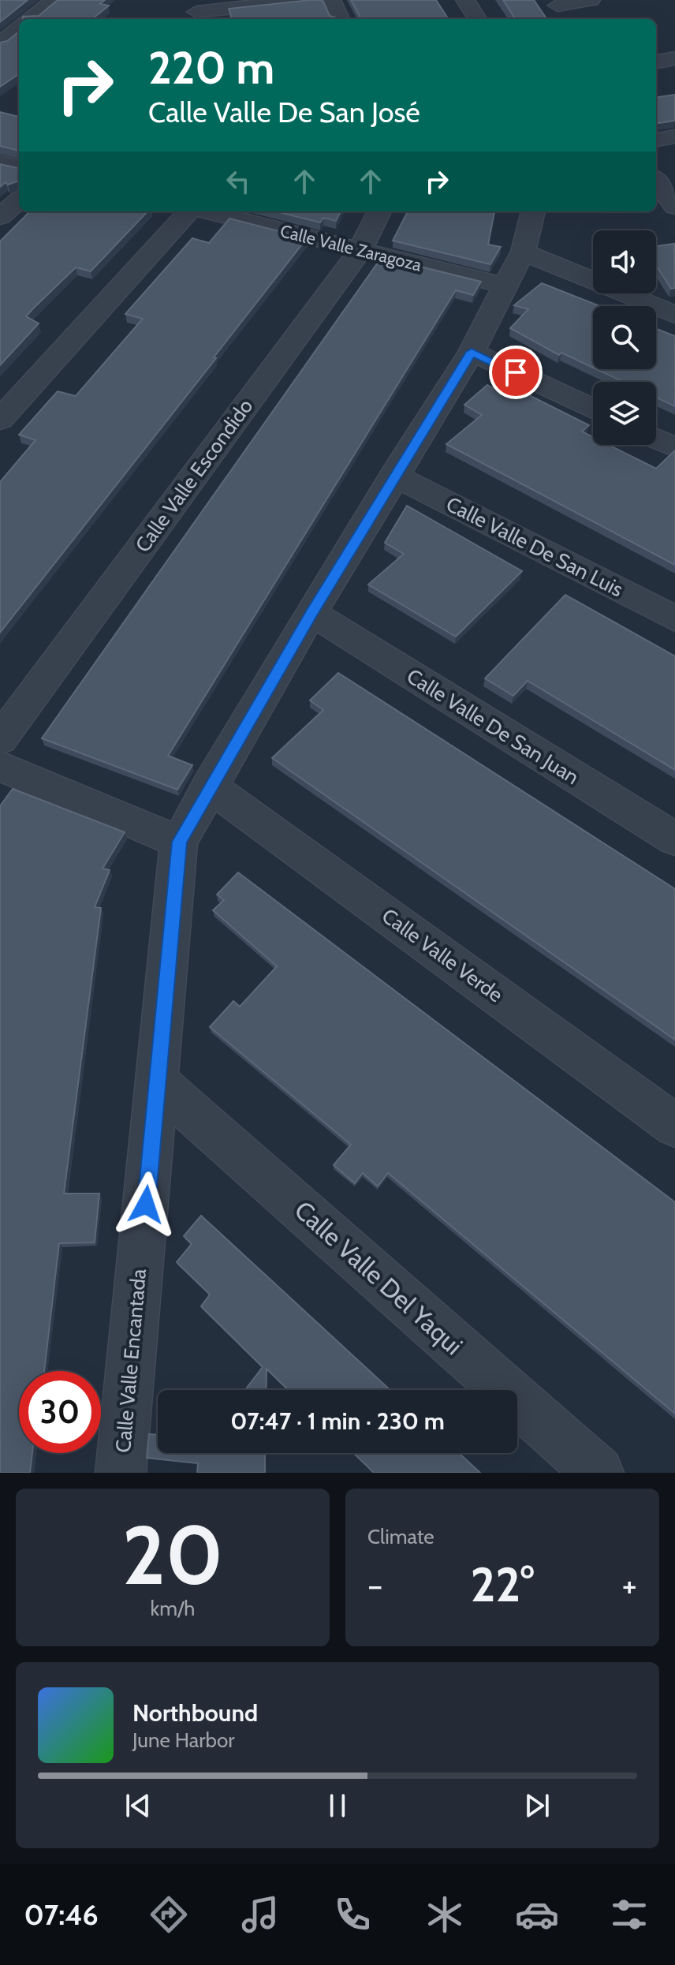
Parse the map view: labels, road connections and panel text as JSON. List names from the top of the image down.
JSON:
{
  "streets": {
    "street": [
      "Calle Valle Zaragoza",
      "Calle Valle Escondido",
      "Calle Valle De San Luis",
      "Calle Valle De San Juan",
      "Calle Valle Verde",
      "Calle Valle Del Yaqui",
      "Calle Valle Encantada"
    ]
  },
  "crossings": [
    ["Calle Valle Zaragoza", "Calle Valle Escondido"],
    ["Calle Valle Zaragoza", "Calle Valle Encantada"],
    ["Calle Valle De San Luis", "Calle Valle Encantada"],
    ["Calle Valle De San Juan", "Calle Valle Encantada"],
    ["Calle Valle Verde", "Calle Valle Encantada"],
    ["Calle Valle Del Yaqui", "Calle Valle Encantada"]
  ],
  "page": {
    "turn": ["220 m", "Calle Valle De San José"],
    "limit": "30",
    "trip": "07:47 · 1 min · 230 m",
    "tile": [
      ["20", "km/h"],
      "Climate"
    ],
    "heat": ["−", "22°", "+"],
    "song": ["Northbound", "June Harbor"],
    "tabs": "07:46"
  }
}
